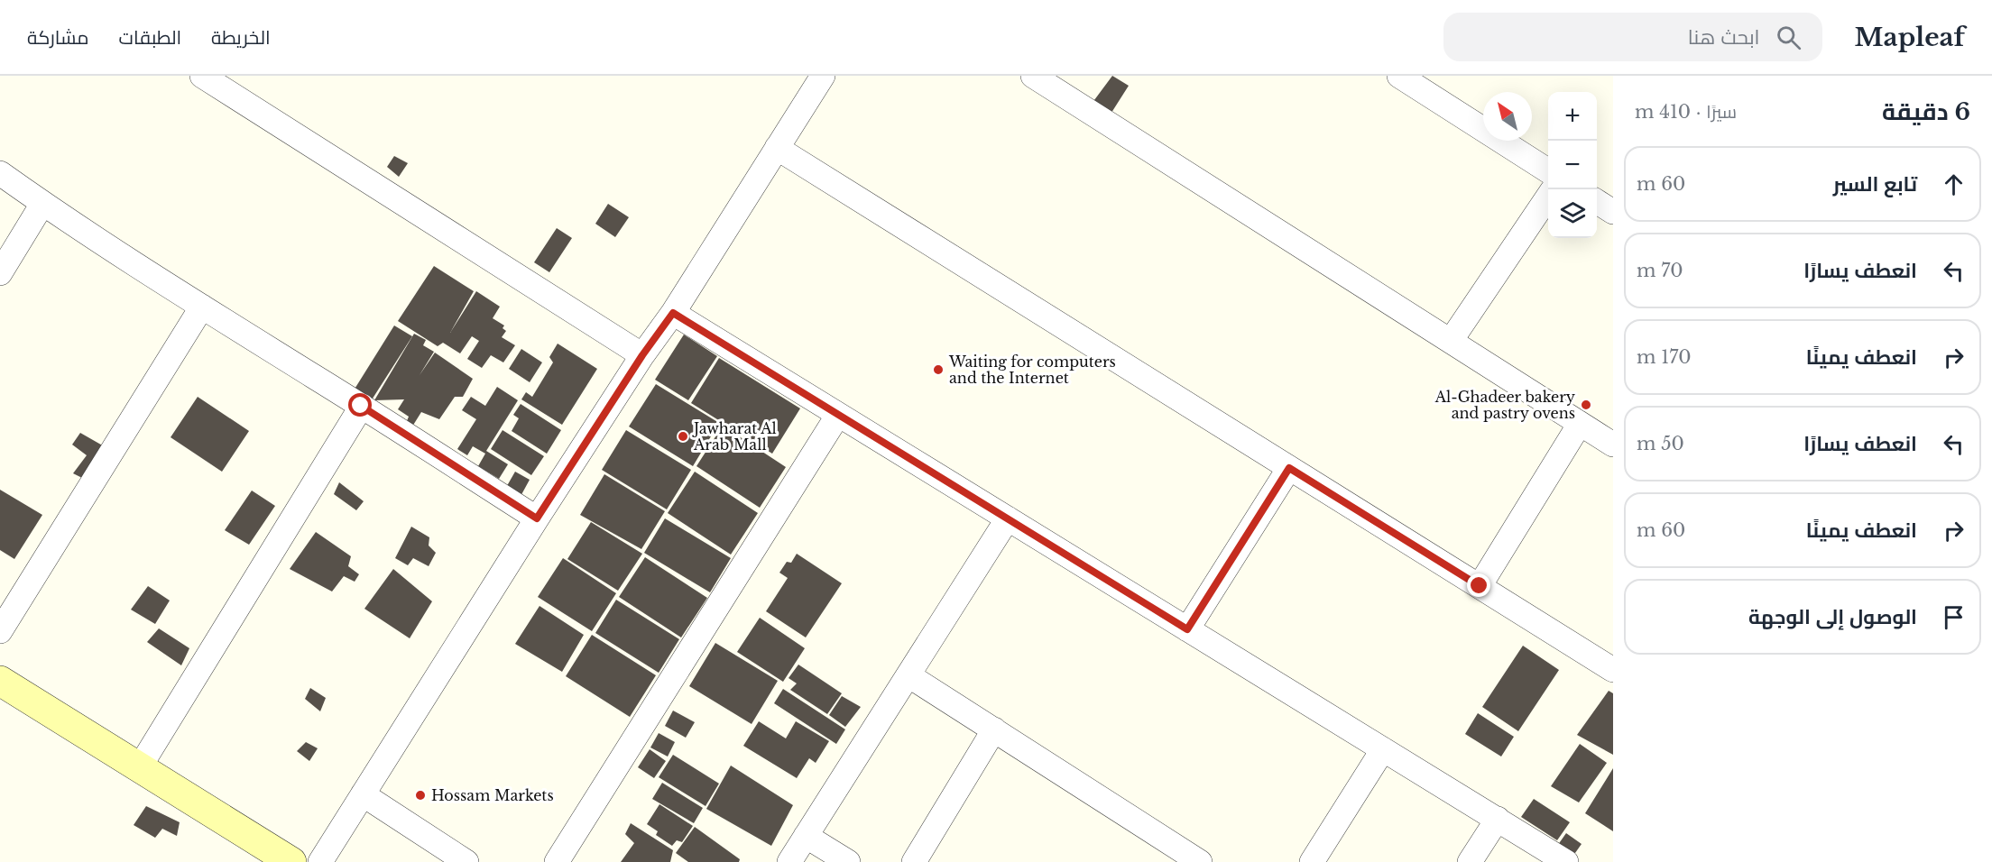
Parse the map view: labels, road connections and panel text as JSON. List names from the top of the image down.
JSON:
{
  "places": [
    "Waiting for computers and the Internet",
    "Al-Ghadeer bakery and pastry ovens",
    "Jawharat Al Arab Mall",
    "Hossam Markets"
  ],
  "north": "top left",
  "page": {
    "header": "Mapleaf",
    "search": "ابحث هنا",
    "nav": ["الخريطة", "الطبقات", "مشاركة"],
    "heading": ["6 دقيقة", "سيرًا · 410 m"],
    "map_buttons": ["+", "−"],
    "list": [
      ["تابع السير", "60 m"],
      ["انعطف يسارًا", "70 m"],
      ["انعطف يمينًا", "170 m"],
      ["انعطف يسارًا", "50 m"],
      ["انعطف يمينًا", "60 m"],
      "الوصول إلى الوجهة"
    ]
  }
}
